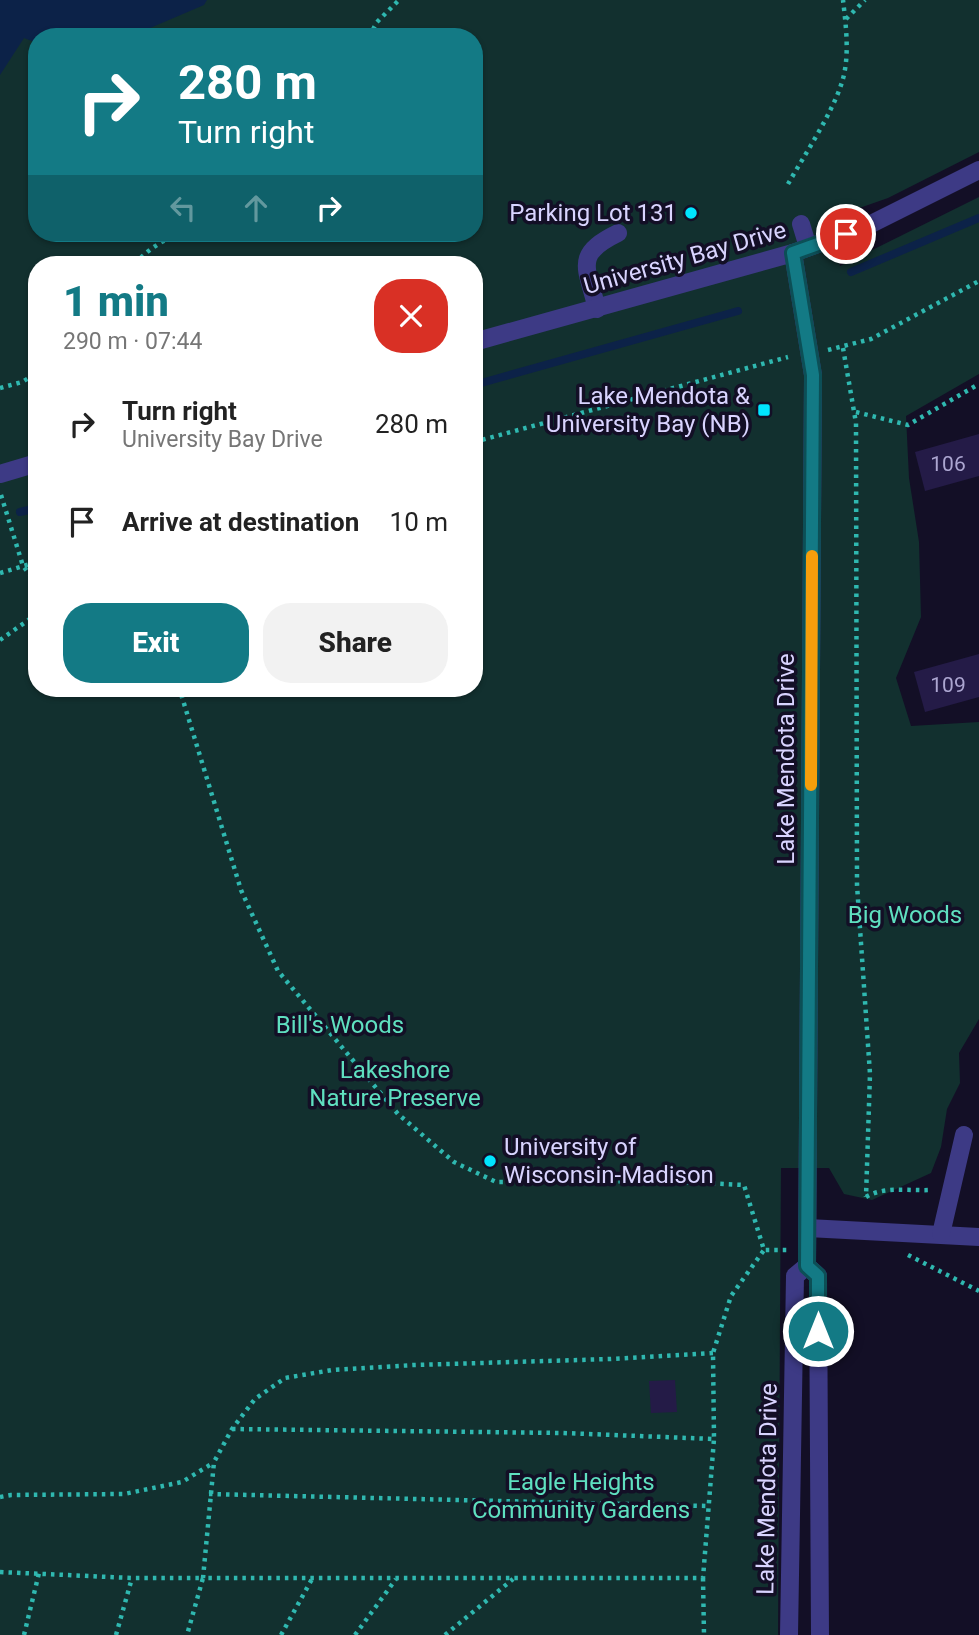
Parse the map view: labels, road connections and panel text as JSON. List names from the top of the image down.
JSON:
{
  "streets": {
    "street": ["University Bay Drive", "Lake Mendota Drive"]
  },
  "crossings": [
    ["University Bay Drive", "Lake Mendota Drive"]
  ],
  "parks": [
    "Big Woods",
    "Bill's Woods",
    "Lakeshore Nature Preserve",
    "Eagle Heights Community Gardens"
  ],
  "places": {
    "other": ["Parking Lot 131", "University of Wisconsin-Madison"],
    "transit": ["Lake Mendota & University Bay (NB)"]
  },
  "house_numbers": ["106", "109"],
  "page": {
    "turn": ["280 m", "Turn right"],
    "heading": ["1 min", "290 m · 07:44"],
    "list": [
      {
        "name": "Turn right",
        "note": "University Bay Drive",
        "value": "280 m"
      },
      {
        "name": "Arrive at destination",
        "value": "10 m"
      }
    ],
    "buttons": ["Exit", "Share"]
  }
}
